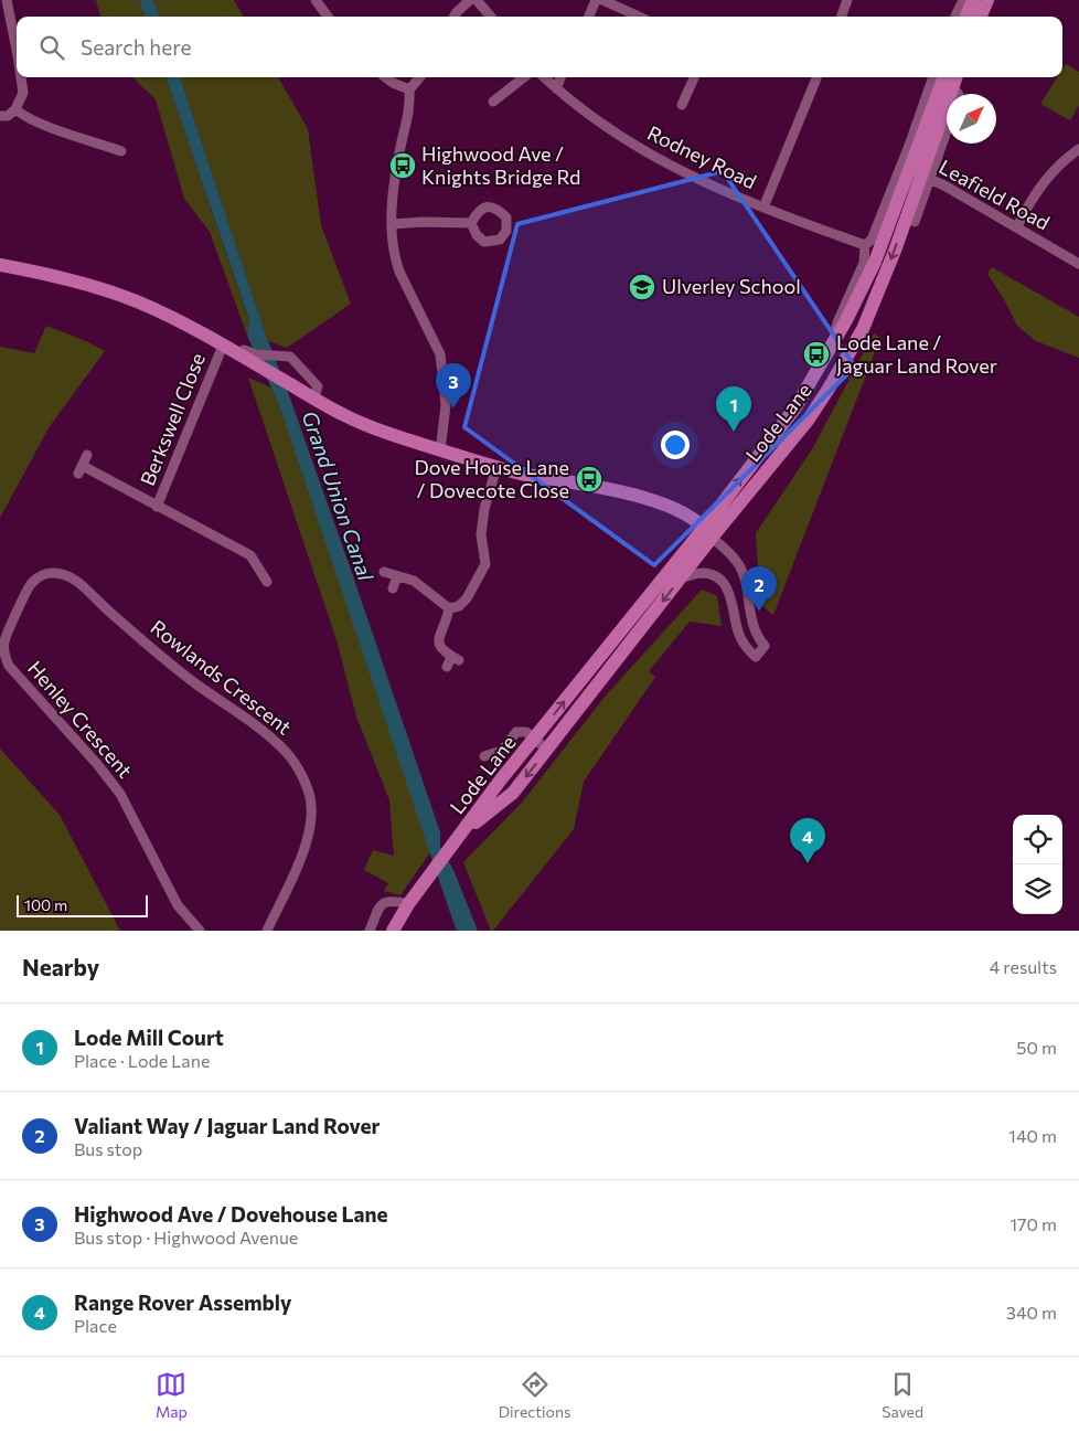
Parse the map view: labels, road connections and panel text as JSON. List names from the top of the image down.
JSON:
{
  "streets": {
    "main road": ["Lode Lane"],
    "street": [
      "Rodney Road",
      "Leafield Road",
      "Berkswell Close",
      "Rowlands Crescent",
      "Henley Crescent"
    ]
  },
  "crossings": [
    ["Rodney Road", "Lode Lane"],
    ["Leafield Road", "Lode Lane"],
    ["Rowlands Crescent", "Henley Crescent"]
  ],
  "water": ["Grand Union Canal"],
  "places": {
    "bus stop": ["Highwood Ave / Knights Bridge Rd", "Lode Lane / Jaguar Land Rover", "Dove House Lane / Dovecote Close"],
    "school or university": ["Ulverley School"]
  },
  "scale_bar": "100 m",
  "north": "top right",
  "page": {
    "search": "Search here",
    "pins": [
      "3",
      "1",
      "2",
      "4"
    ],
    "scale": "100 m",
    "heading": ["Nearby", "4 results"],
    "list": [
      {
        "mark": "1",
        "name": "Lode Mill Court",
        "note": "Place · Lode Lane",
        "value": "50 m"
      },
      {
        "mark": "2",
        "name": "Valiant Way / Jaguar Land Rover",
        "note": "Bus stop",
        "value": "140 m"
      },
      {
        "mark": "3",
        "name": "Highwood Ave / Dovehouse Lane",
        "note": "Bus stop · Highwood Avenue",
        "value": "170 m"
      },
      {
        "mark": "4",
        "name": "Range Rover Assembly",
        "note": "Place",
        "value": "340 m"
      }
    ],
    "nav": ["Map", "Directions", "Saved"]
  }
}
